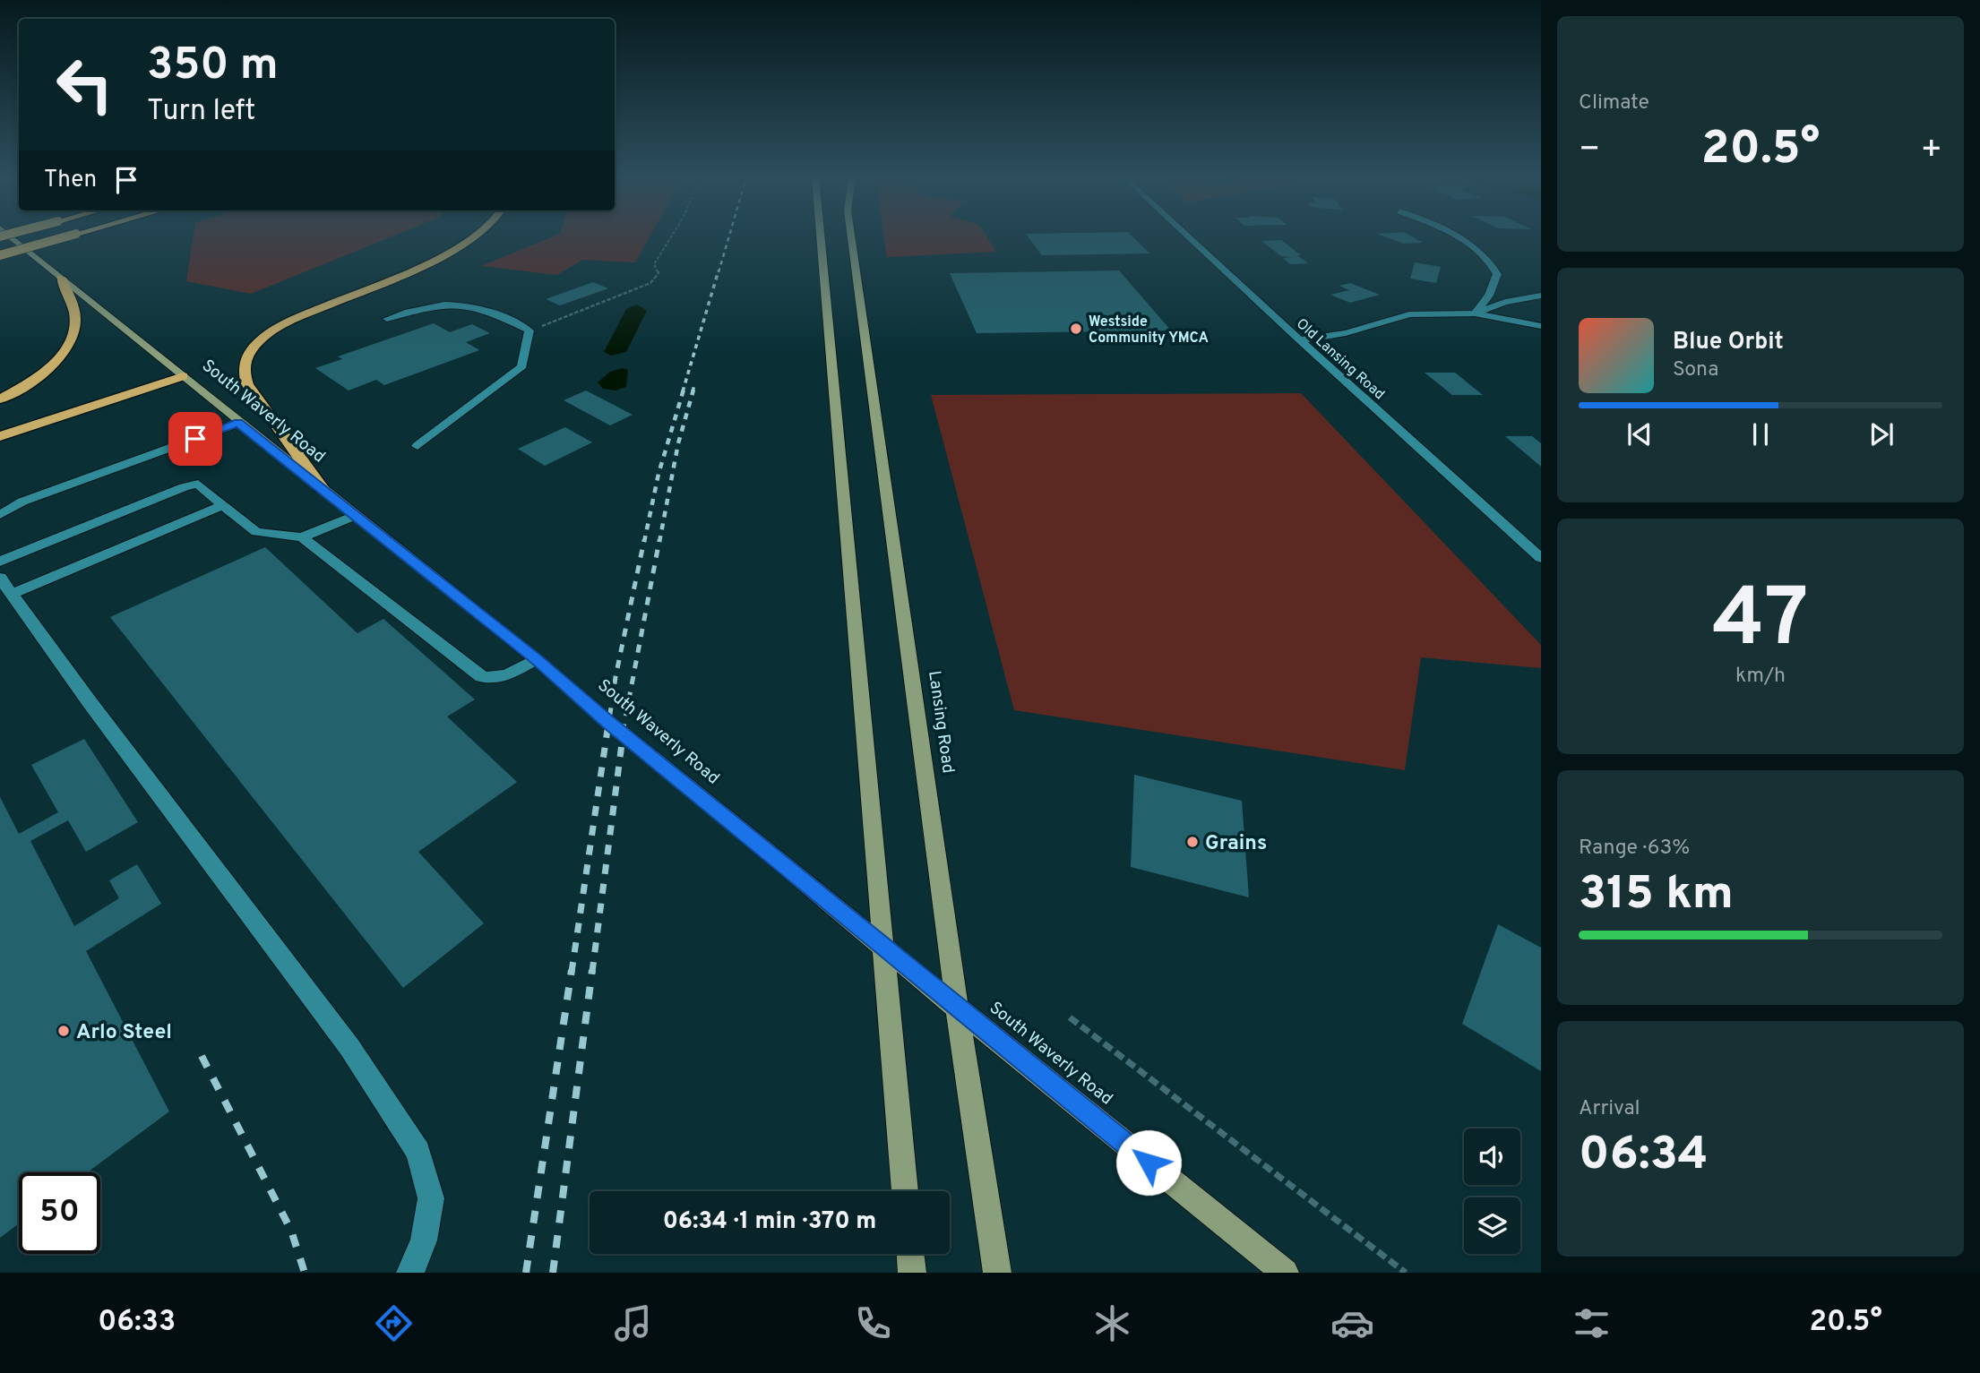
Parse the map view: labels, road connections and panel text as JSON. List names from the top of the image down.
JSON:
{
  "streets": {
    "main road": ["South Waverly Road", "Lansing Road"],
    "street": ["Old Lansing Road"]
  },
  "crossings": [
    ["South Waverly Road", "Lansing Road"]
  ],
  "places": ["Westside Community YMCA", "Grains", "Arlo Steel"],
  "page": {
    "tile": [
      "Climate",
      ["47", "km/h"],
      ["Range · 63%", "315 km"],
      ["Arrival", "06:34"]
    ],
    "turn": ["350 m", "Turn left"],
    "heat": ["−", "20.5°", "+"],
    "then": "Then",
    "song": ["Blue Orbit", "Sona"],
    "limit": "50",
    "trip": "06:34 · 1 min · 370 m",
    "tabs": ["06:33", "20.5°"]
  }
}
